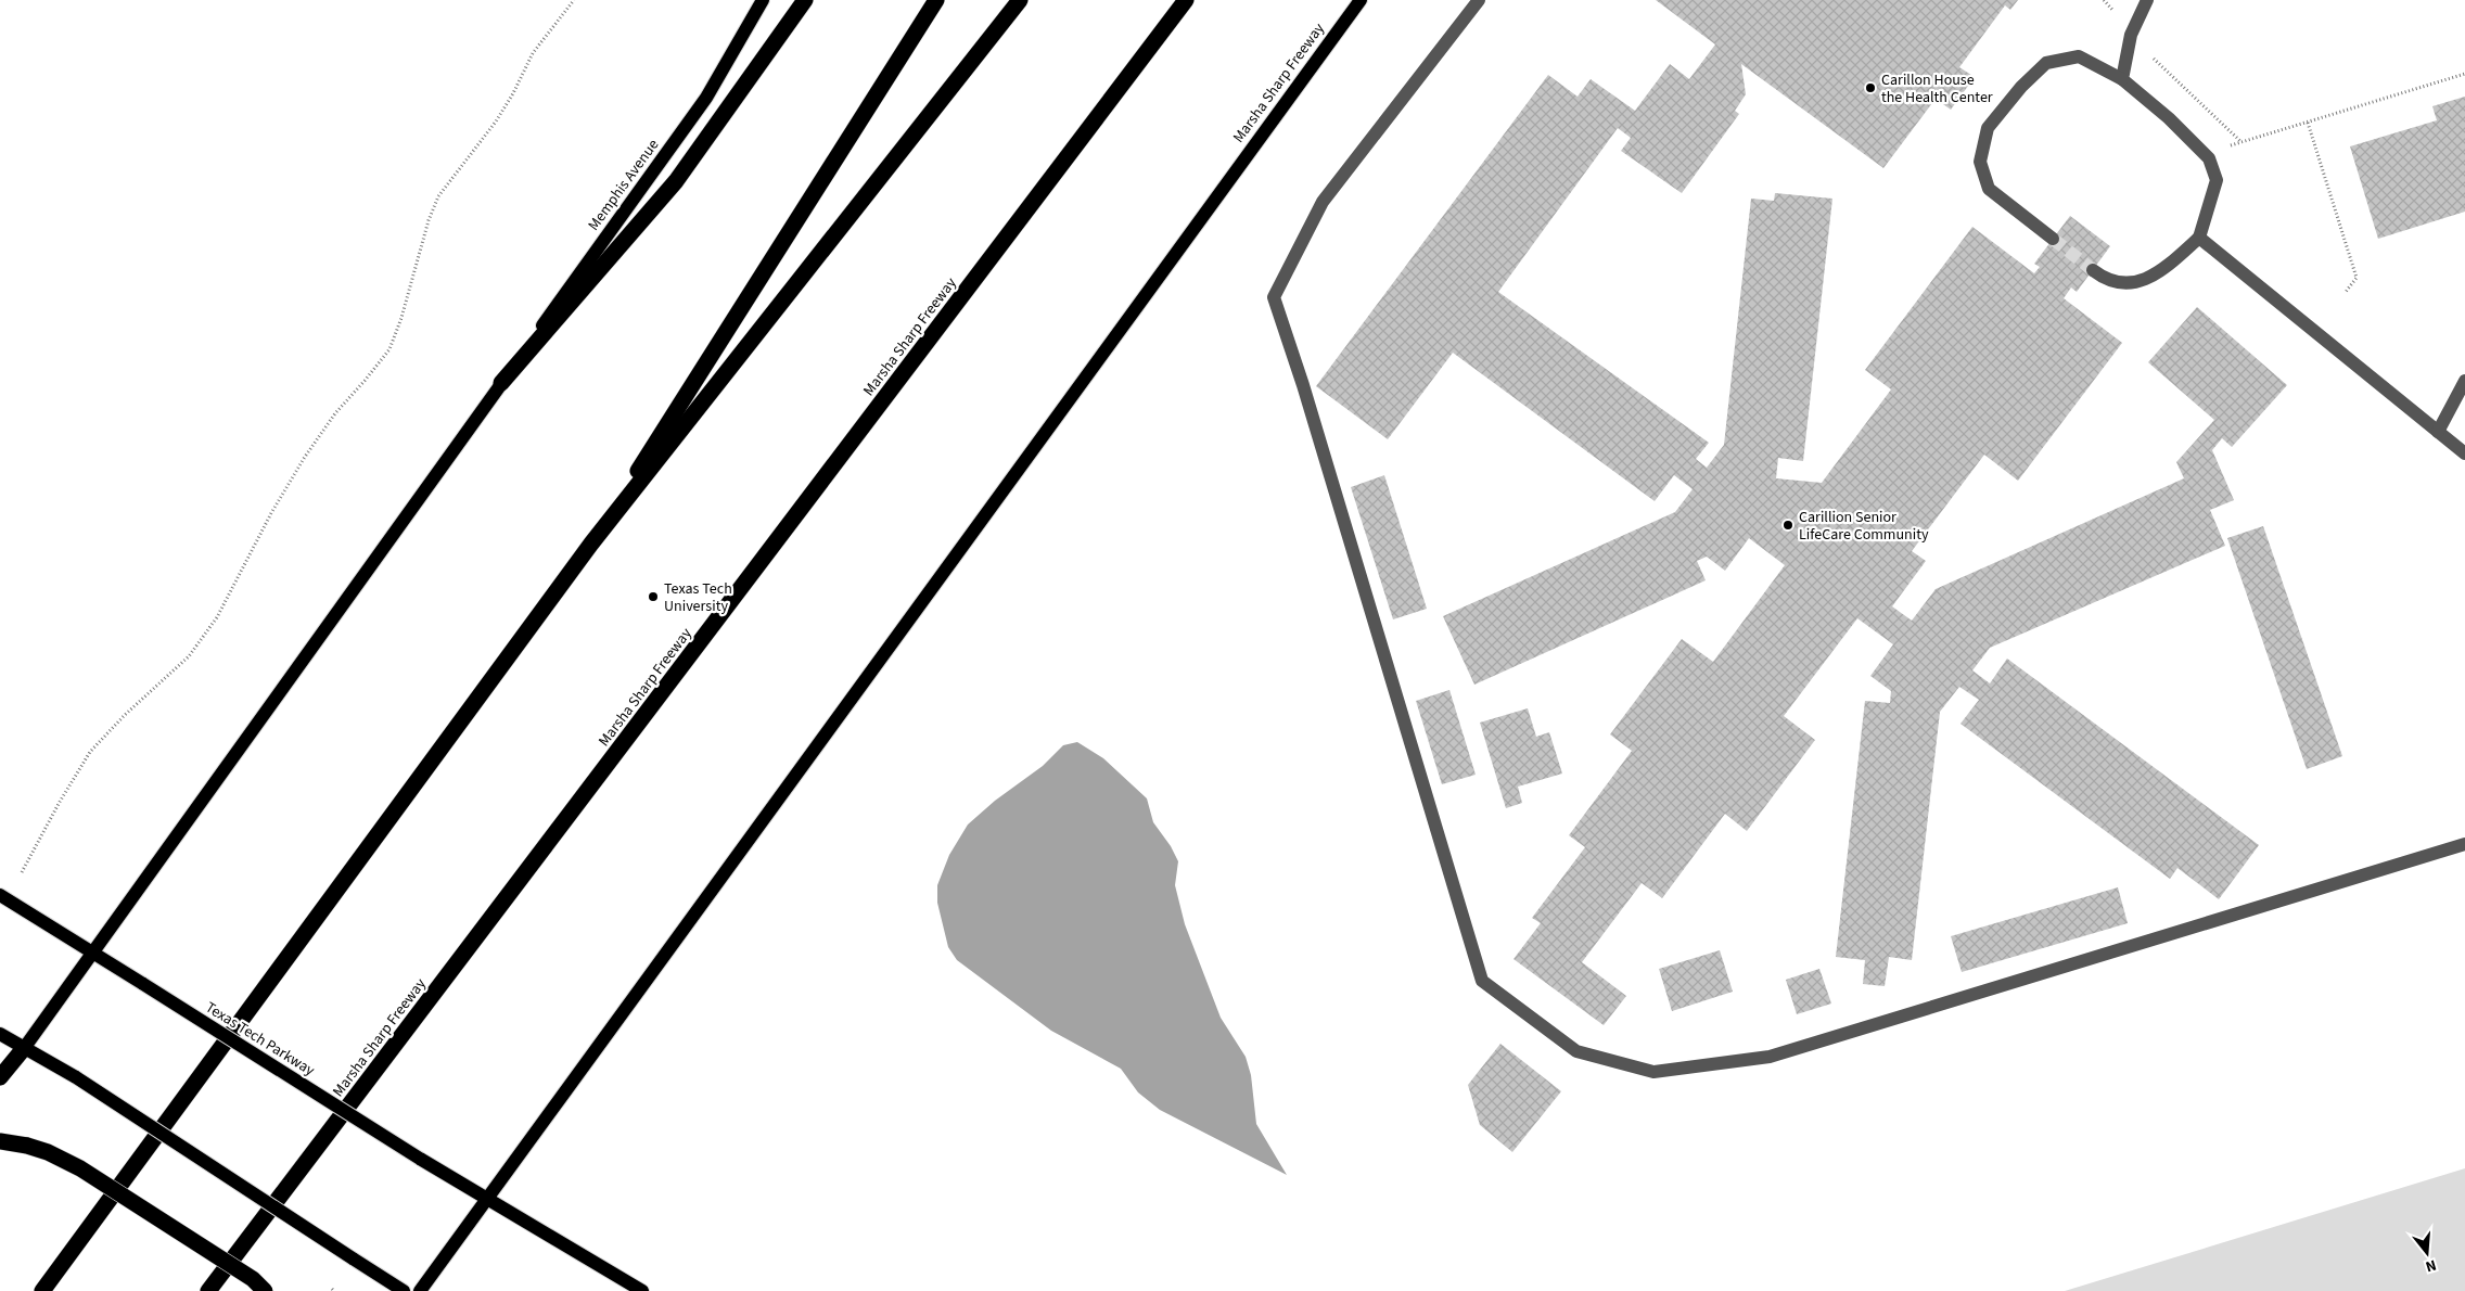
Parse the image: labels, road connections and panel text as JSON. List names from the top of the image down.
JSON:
{
  "streets": {
    "highway": ["Marsha Sharp Freeway"],
    "main road": ["Memphis Avenue", "Texas Tech Parkway"]
  },
  "crossings": [
    ["Marsha Sharp Freeway", "Texas Tech Parkway"]
  ],
  "places": ["Carillon House the Health Center", "Carillion Senior LifeCare Community", "Texas Tech University"],
  "north": "bottom"
}
